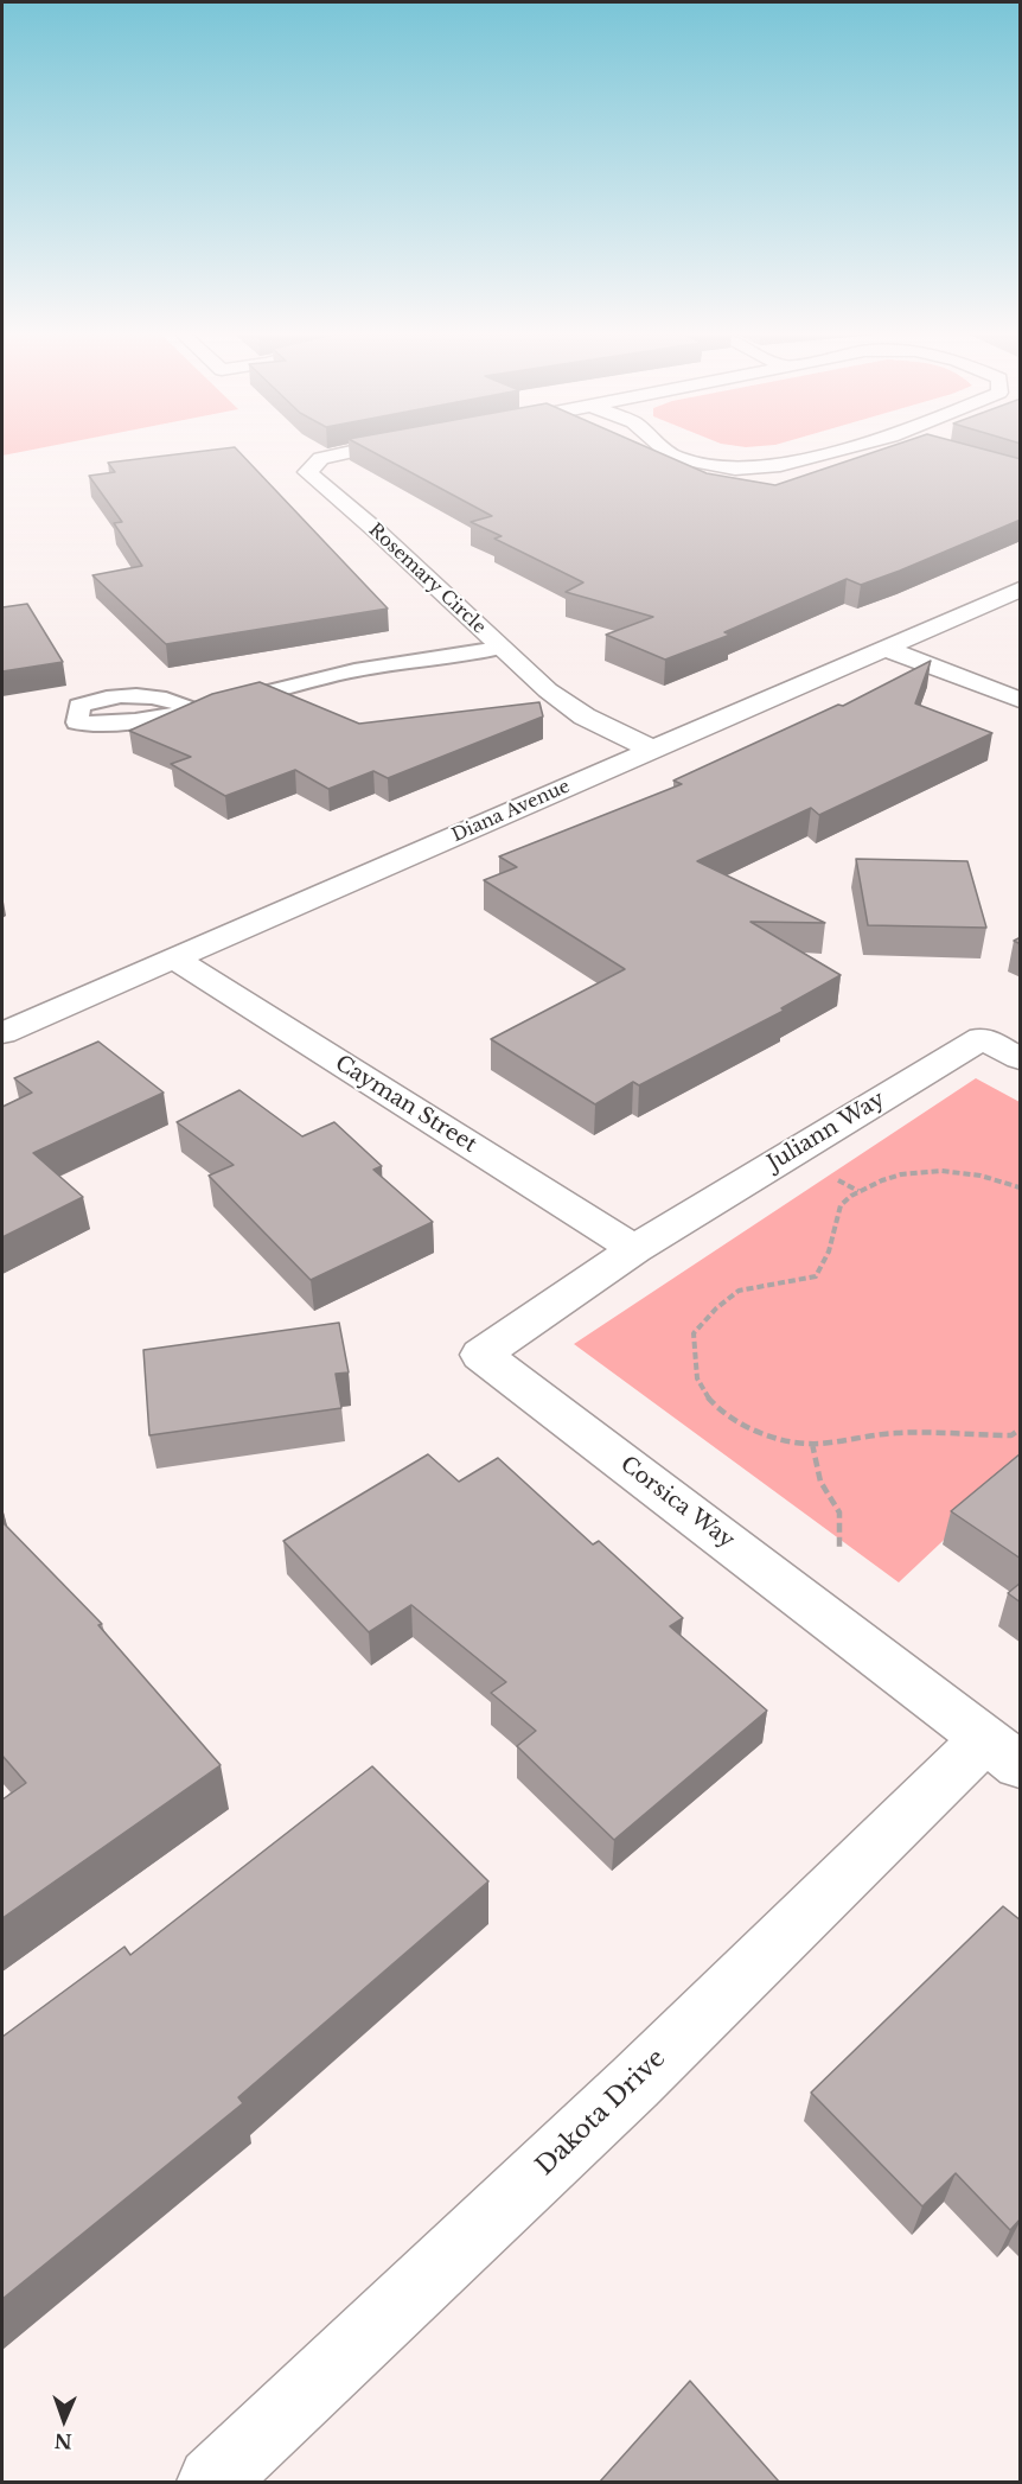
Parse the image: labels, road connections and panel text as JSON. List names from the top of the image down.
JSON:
{
  "streets": {
    "street": [
      "Rosemary Circle",
      "Diana Avenue",
      "Cayman Street",
      "Juliann Way",
      "Corsica Way",
      "Dakota Drive"
    ]
  },
  "crossings": [
    ["Rosemary Circle", "Diana Avenue"],
    ["Diana Avenue", "Cayman Street"],
    ["Cayman Street", "Juliann Way"],
    ["Cayman Street", "Corsica Way"],
    ["Juliann Way", "Corsica Way"],
    ["Corsica Way", "Dakota Drive"]
  ],
  "north": "bottom"
}
